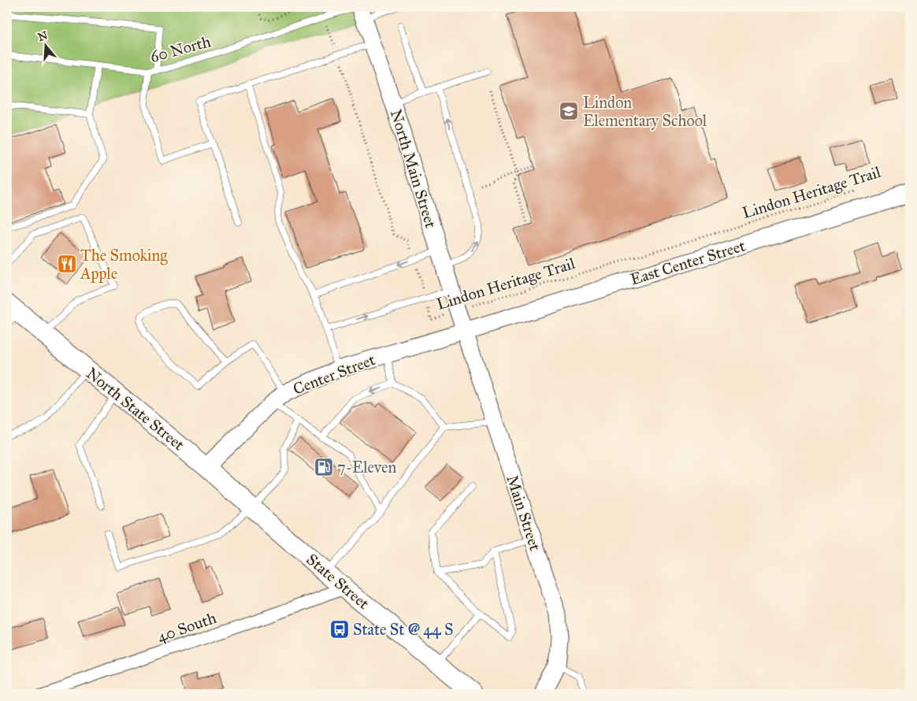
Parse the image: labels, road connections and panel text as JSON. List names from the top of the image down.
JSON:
{
  "streets": {
    "main road": ["North State Street", "State Street"],
    "street": [
      "North Main Street",
      "East Center Street",
      "Center Street",
      "Main Street",
      "40 South"
    ],
    "lane": ["60 North"],
    "path": ["Lindon Heritage Trail"]
  },
  "crossings": [
    ["60 North", "North Main Street"],
    ["60 North", "Lindon Heritage Trail"],
    ["North Main Street", "Lindon Heritage Trail"],
    ["North Main Street", "East Center Street"],
    ["North Main Street", "Center Street"],
    ["North Main Street", "Main Street"],
    ["East Center Street", "Center Street"],
    ["East Center Street", "Main Street"],
    ["Center Street", "North State Street"],
    ["Center Street", "Main Street"],
    ["Center Street", "State Street"],
    ["North State Street", "State Street"],
    ["State Street", "40 South"]
  ],
  "places": {
    "school or university": ["Lindon Elementary School"],
    "restaurant": ["The Smoking Apple"],
    "fuel station": ["7-Eleven"],
    "bus stop": ["State St @ 44 S"]
  },
  "north": "top"
}
